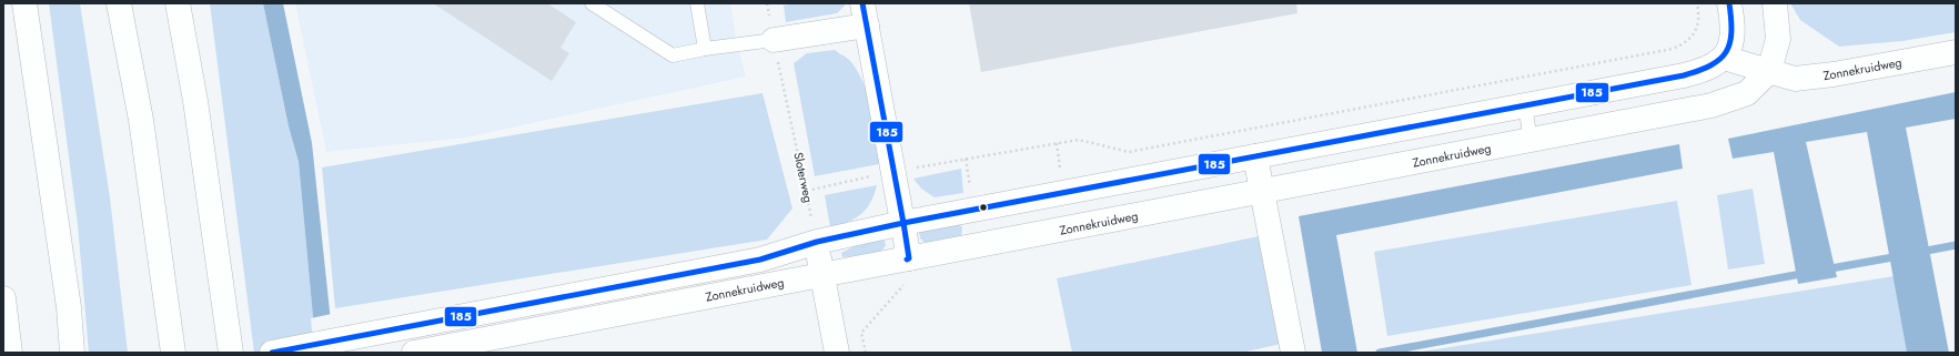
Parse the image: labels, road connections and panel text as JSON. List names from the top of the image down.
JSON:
{
  "streets": {
    "main road": ["Zonnekruidweg"],
    "path": ["Sloterweg"]
  },
  "lines": ["transit line 185"]
}
